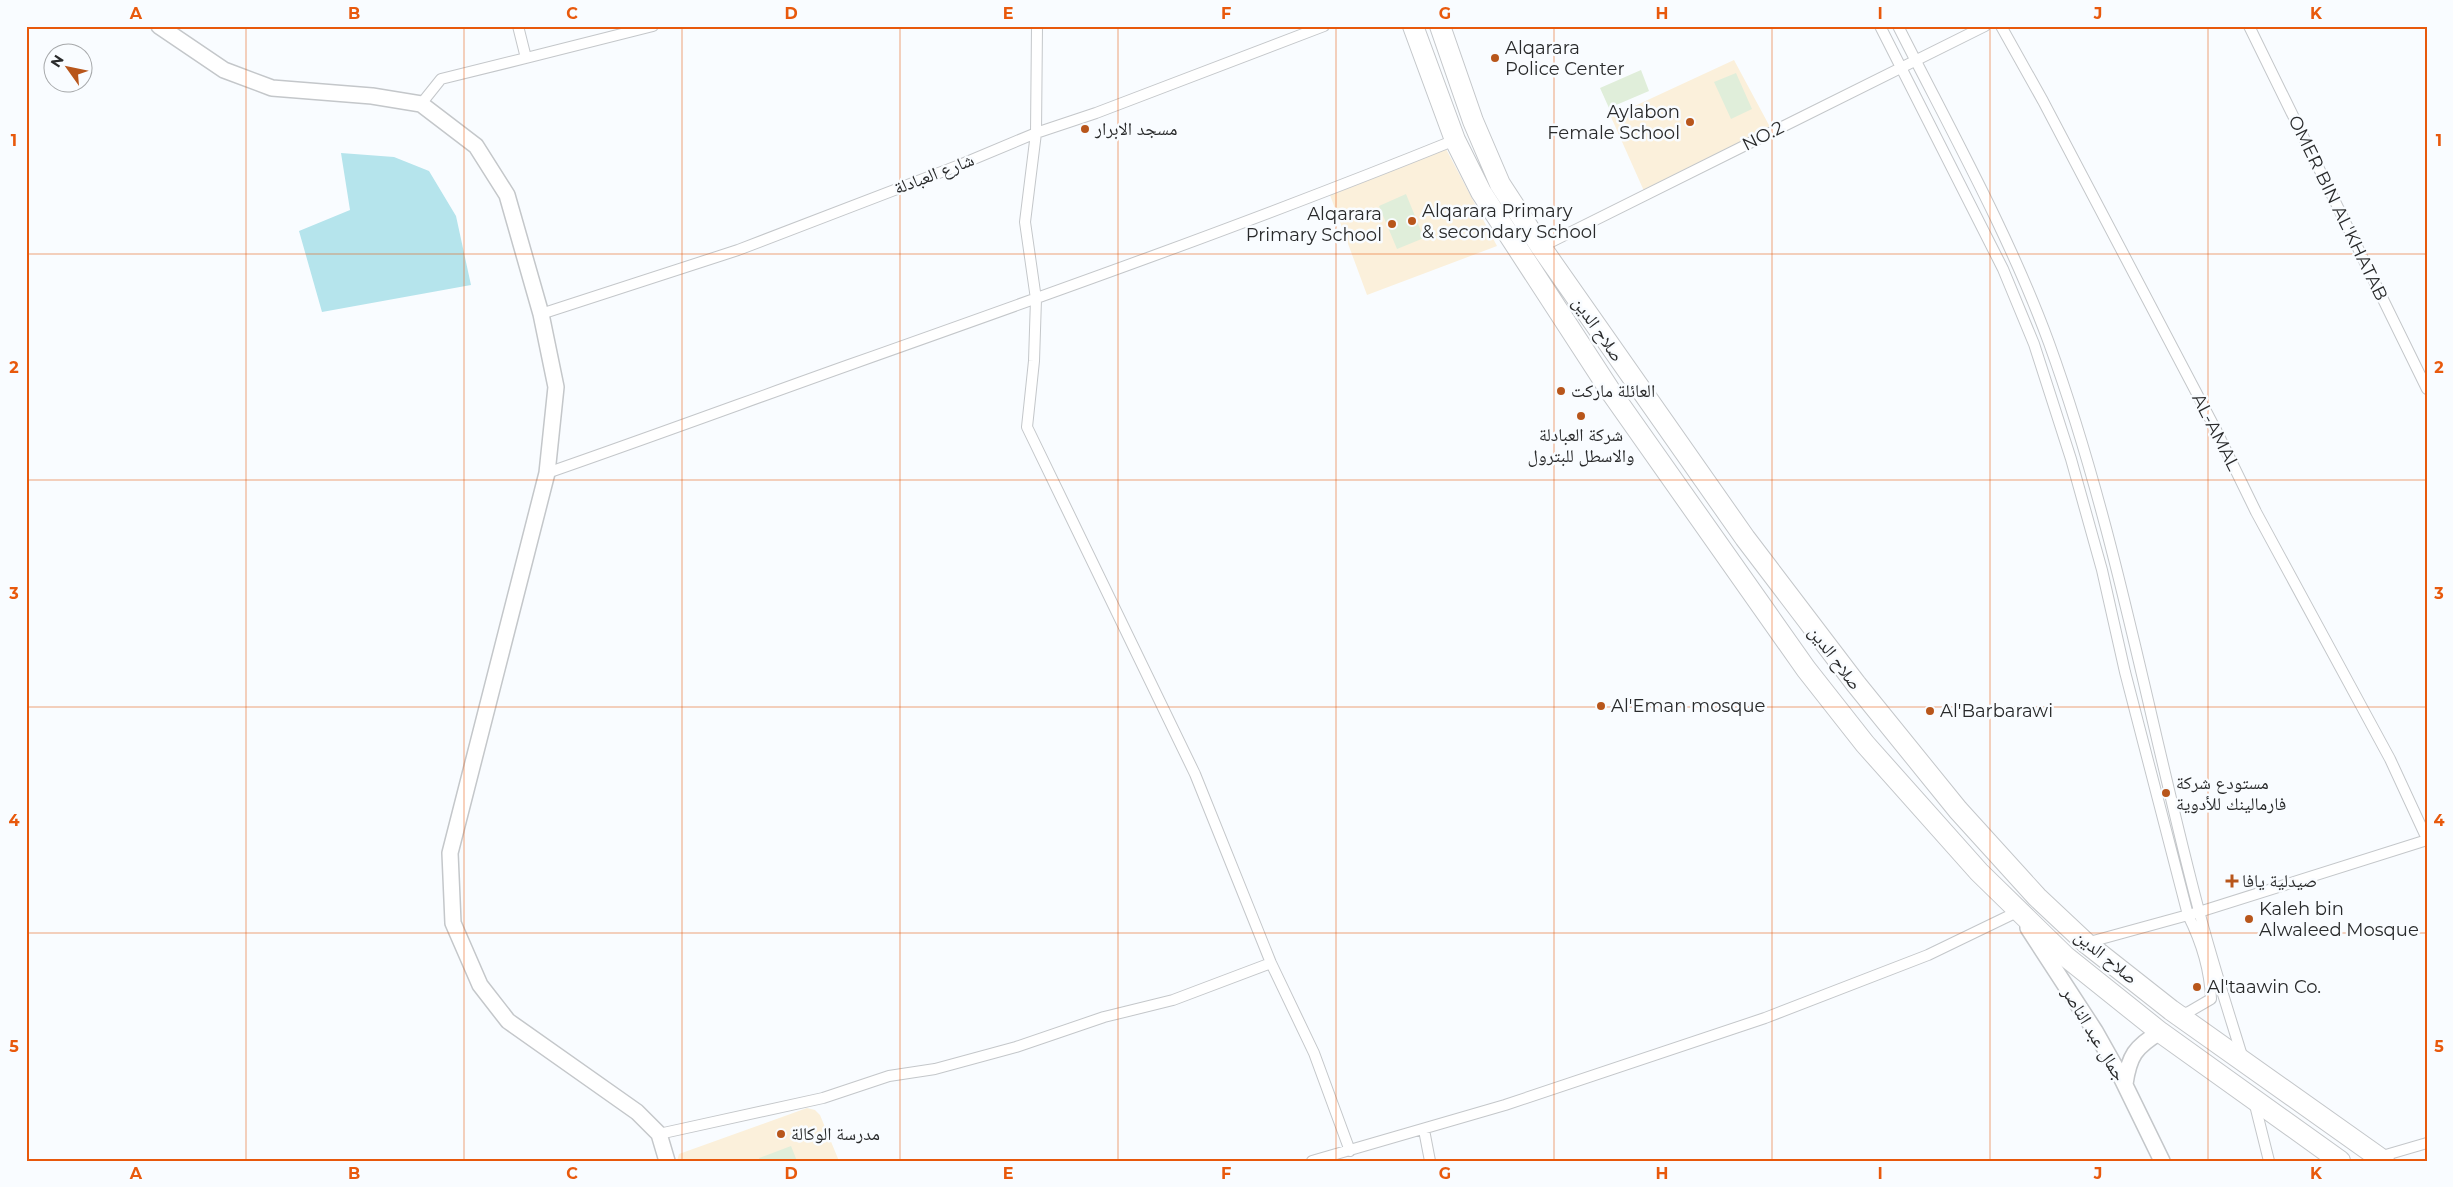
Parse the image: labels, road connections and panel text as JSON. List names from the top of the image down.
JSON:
{
  "streets": {
    "highway": ["صلاح الدين"],
    "street": [
      "NO.2",
      "شارع العبادلة",
      "OMER BIN AL'KHATAB",
      "AL-AMAL",
      "جمال عبد الناصر"
    ]
  },
  "crossings": [
    ["NO.2", "صلاح الدين"],
    ["صلاح الدين", "جمال عبد الناصر"]
  ],
  "places": {
    "other": [
      "Alqarara Police Center",
      "Aylabon Female School",
      "مسجد الابرار",
      "Alqarara Primary & secondary School",
      "Alqarara Primary School",
      "العائلة ماركت",
      "شركة العبادلة والاسطل للبترول",
      "Al'Eman mosque",
      "Al'Barbarawi",
      "مستودع شركة فارمالينك للأدوية",
      "Kaleh bin Alwaleed Mosque",
      "Al'taawin Co.",
      "مدرسة الوكالة"
    ],
    "health": ["صيدلية يافا"]
  },
  "north": "top left",
  "grid": {
    "columns": [
      "A",
      "B",
      "C",
      "D",
      "E",
      "F",
      "G",
      "H",
      "I",
      "J",
      "K"
    ],
    "rows": [
      "1",
      "2",
      "3",
      "4",
      "5"
    ]
  }
}
